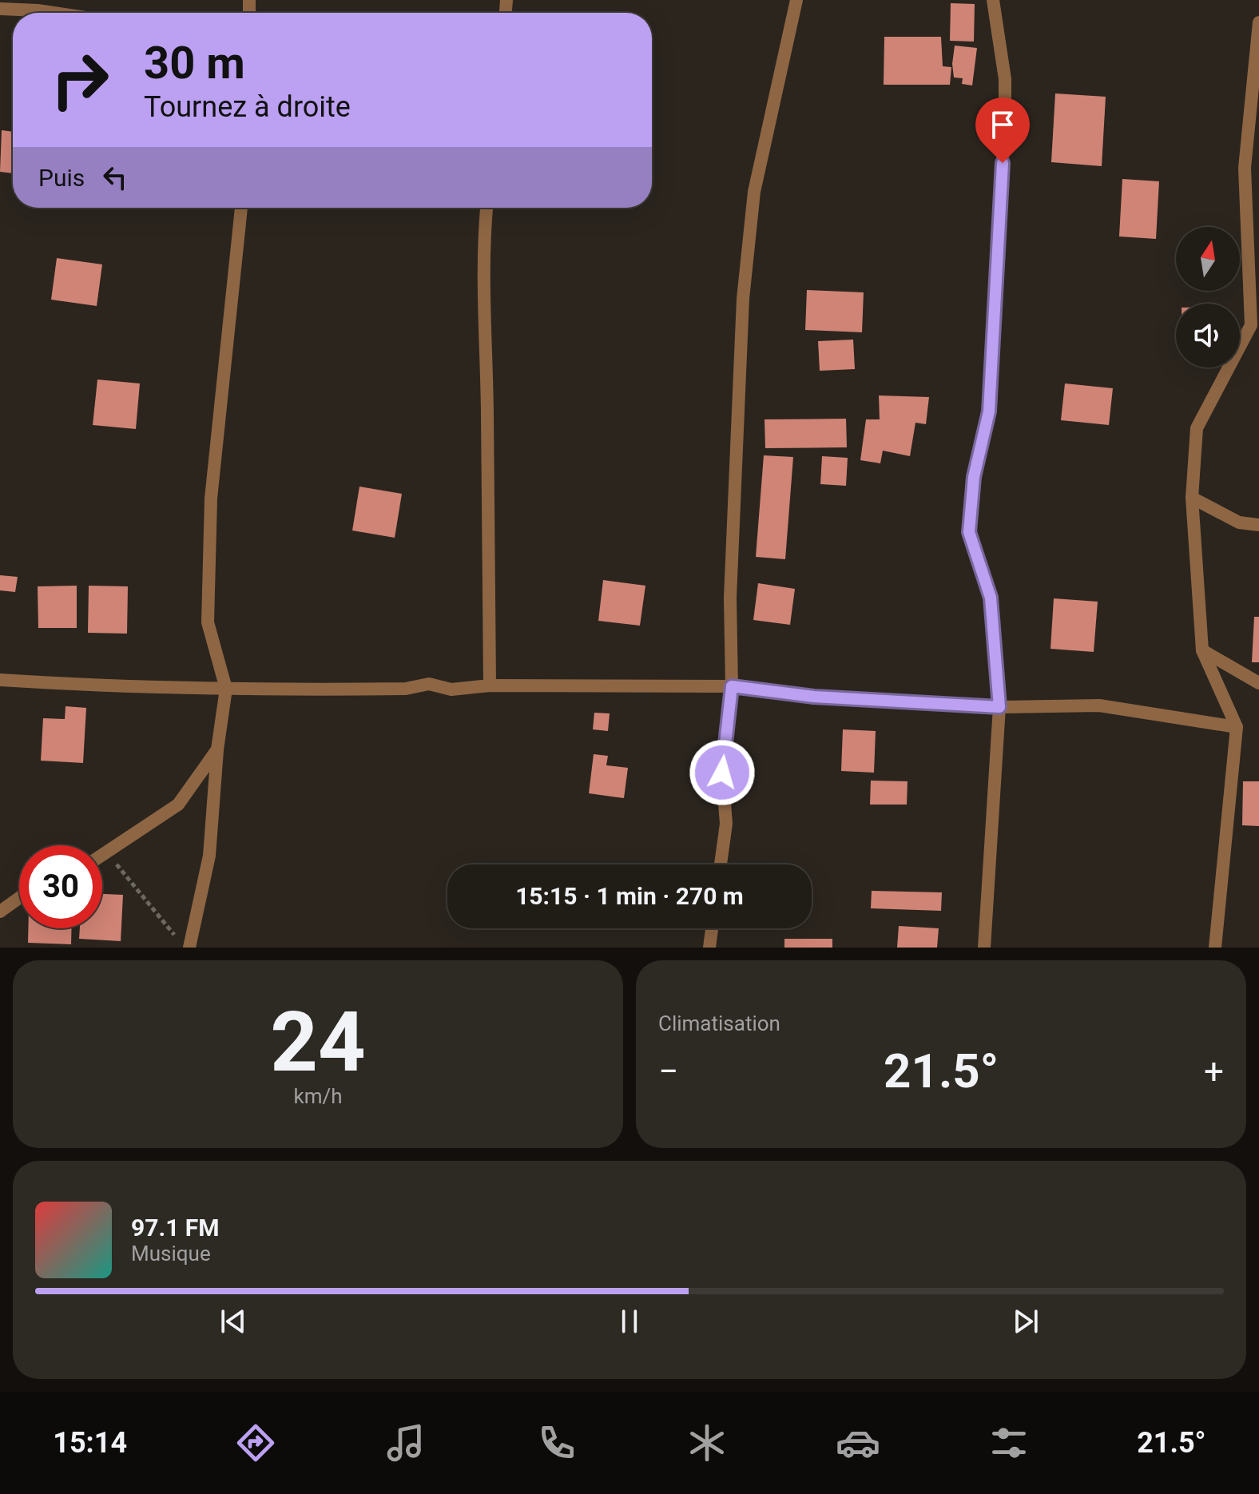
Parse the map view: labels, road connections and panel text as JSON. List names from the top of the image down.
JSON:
{
  "north": "top",
  "page": {
    "turn": ["30 m", "Tournez à droite"],
    "then": "Puis",
    "limit": "30",
    "trip": "15:15 · 1 min · 270 m",
    "tile": [
      ["24", "km/h"],
      "Climatisation"
    ],
    "heat": ["−", "21.5°", "+"],
    "song": ["97.1 FM", "Musique"],
    "tabs": ["15:14", "21.5°"]
  }
}
